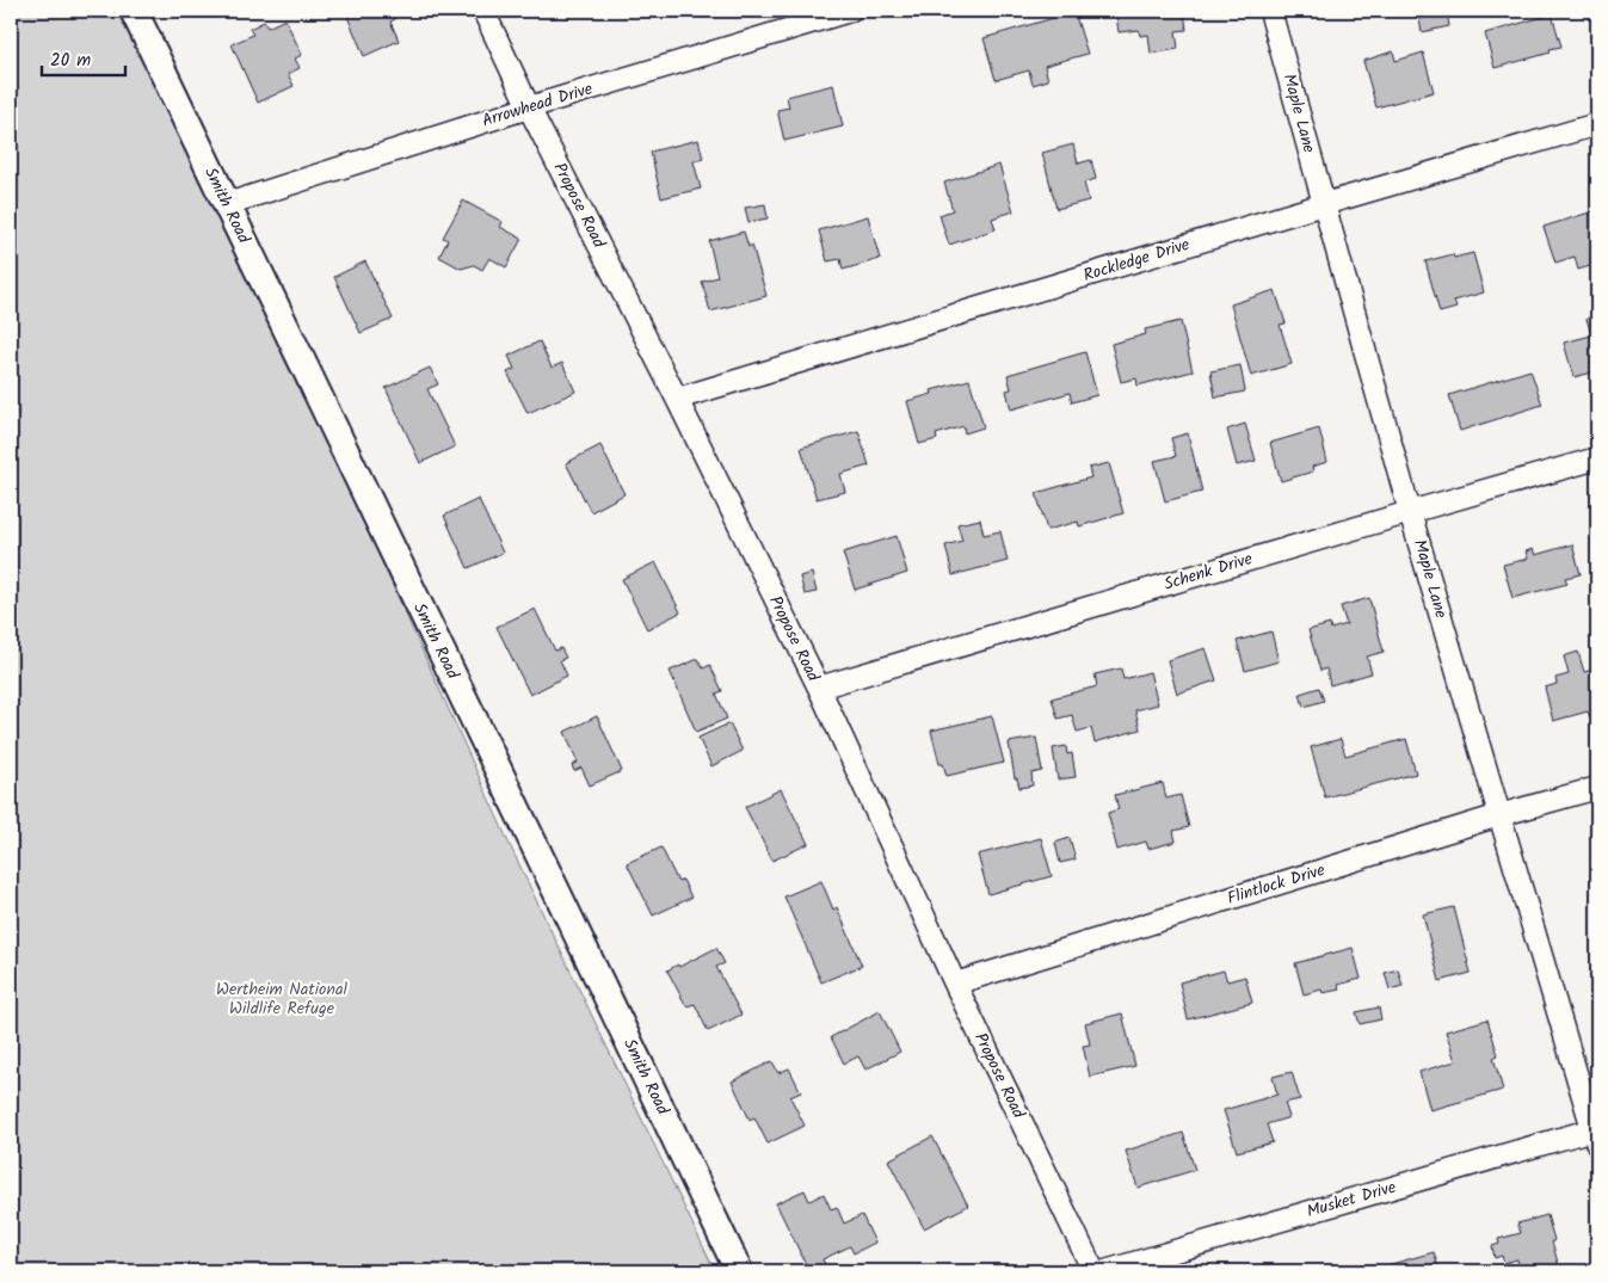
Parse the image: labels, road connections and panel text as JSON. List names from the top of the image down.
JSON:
{
  "streets": {
    "street": [
      "Arrowhead Drive",
      "Maple Lane",
      "Smith Road",
      "Propose Road",
      "Rockledge Drive",
      "Schenk Drive",
      "Flintlock Drive",
      "Musket Drive"
    ]
  },
  "crossings": [
    ["Arrowhead Drive", "Smith Road"],
    ["Arrowhead Drive", "Propose Road"],
    ["Maple Lane", "Rockledge Drive"],
    ["Maple Lane", "Schenk Drive"],
    ["Maple Lane", "Flintlock Drive"],
    ["Maple Lane", "Musket Drive"],
    ["Propose Road", "Rockledge Drive"],
    ["Propose Road", "Schenk Drive"],
    ["Propose Road", "Flintlock Drive"]
  ],
  "parks": ["Wertheim National Wildlife Refuge"],
  "scale_bar": "20 m"
}
